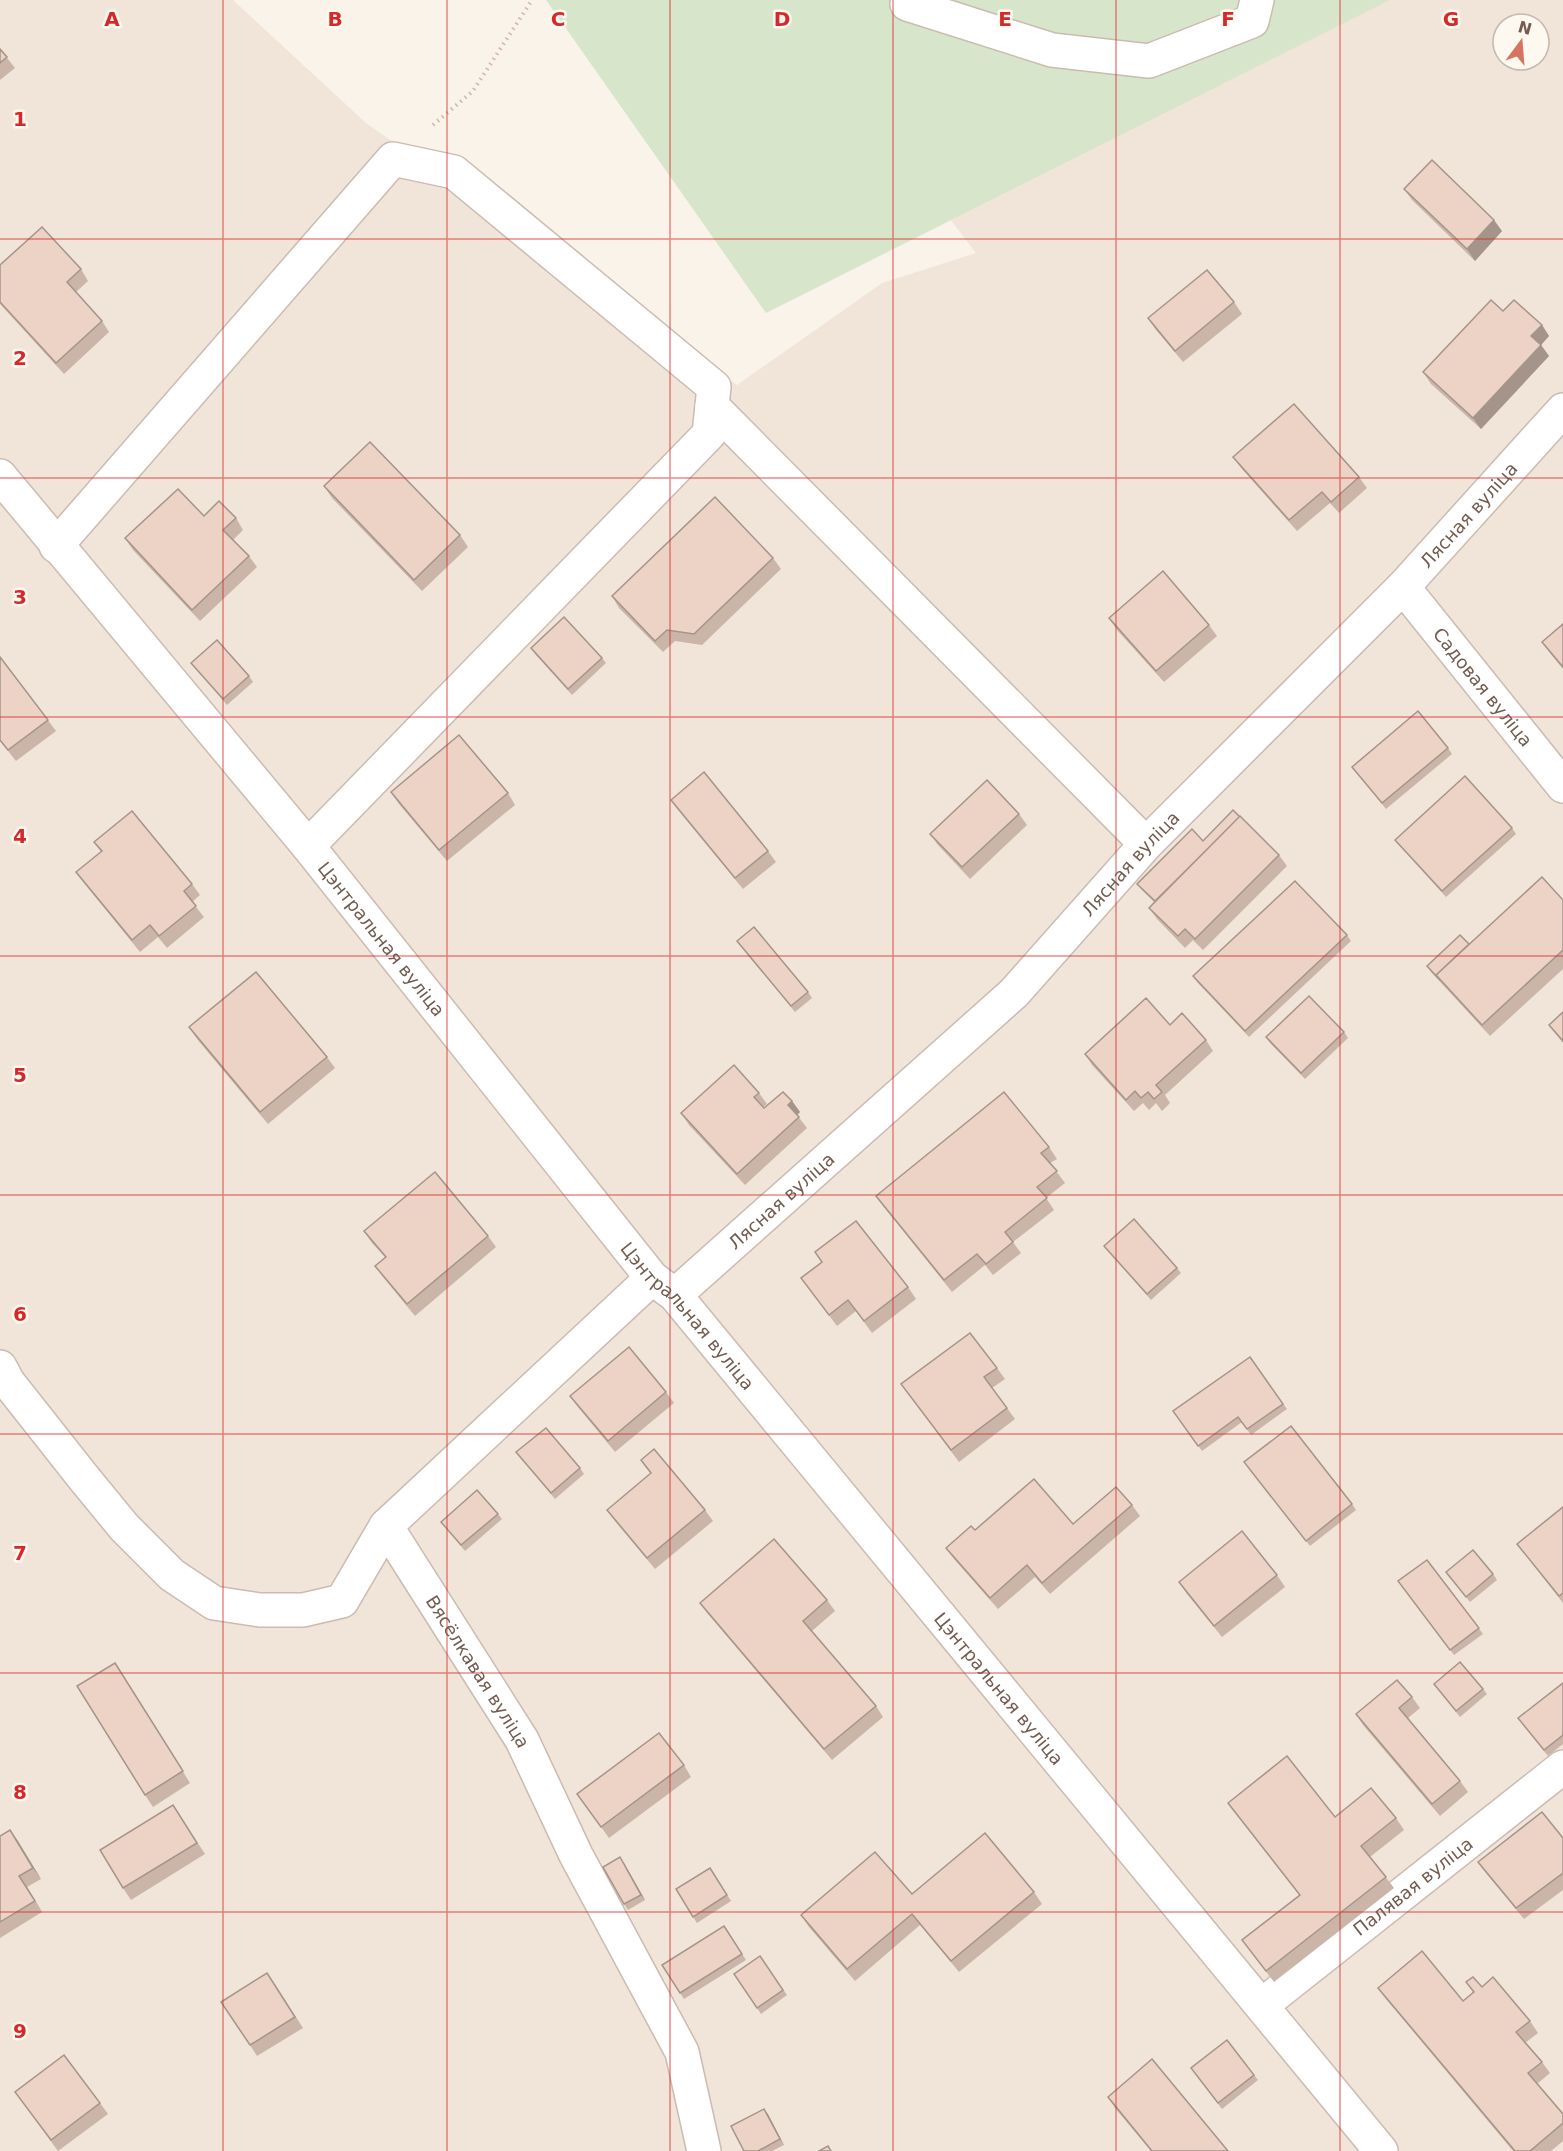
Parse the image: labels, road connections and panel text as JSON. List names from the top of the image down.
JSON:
{
  "streets": {
    "street": [
      "Лясная вуліца",
      "Садовая вуліца",
      "Цэнтральная вуліца",
      "Вясёлкавая вуліца",
      "Палявая вуліца"
    ]
  },
  "crossings": [
    ["Лясная вуліца", "Садовая вуліца"],
    ["Лясная вуліца", "Цэнтральная вуліца"],
    ["Цэнтральная вуліца", "Палявая вуліца"]
  ],
  "north": "top",
  "grid": {
    "columns": [
      "A",
      "B",
      "C",
      "D",
      "E",
      "F",
      "G"
    ],
    "rows": [
      "1",
      "2",
      "3",
      "4",
      "5",
      "6",
      "7",
      "8",
      "9"
    ]
  }
}
